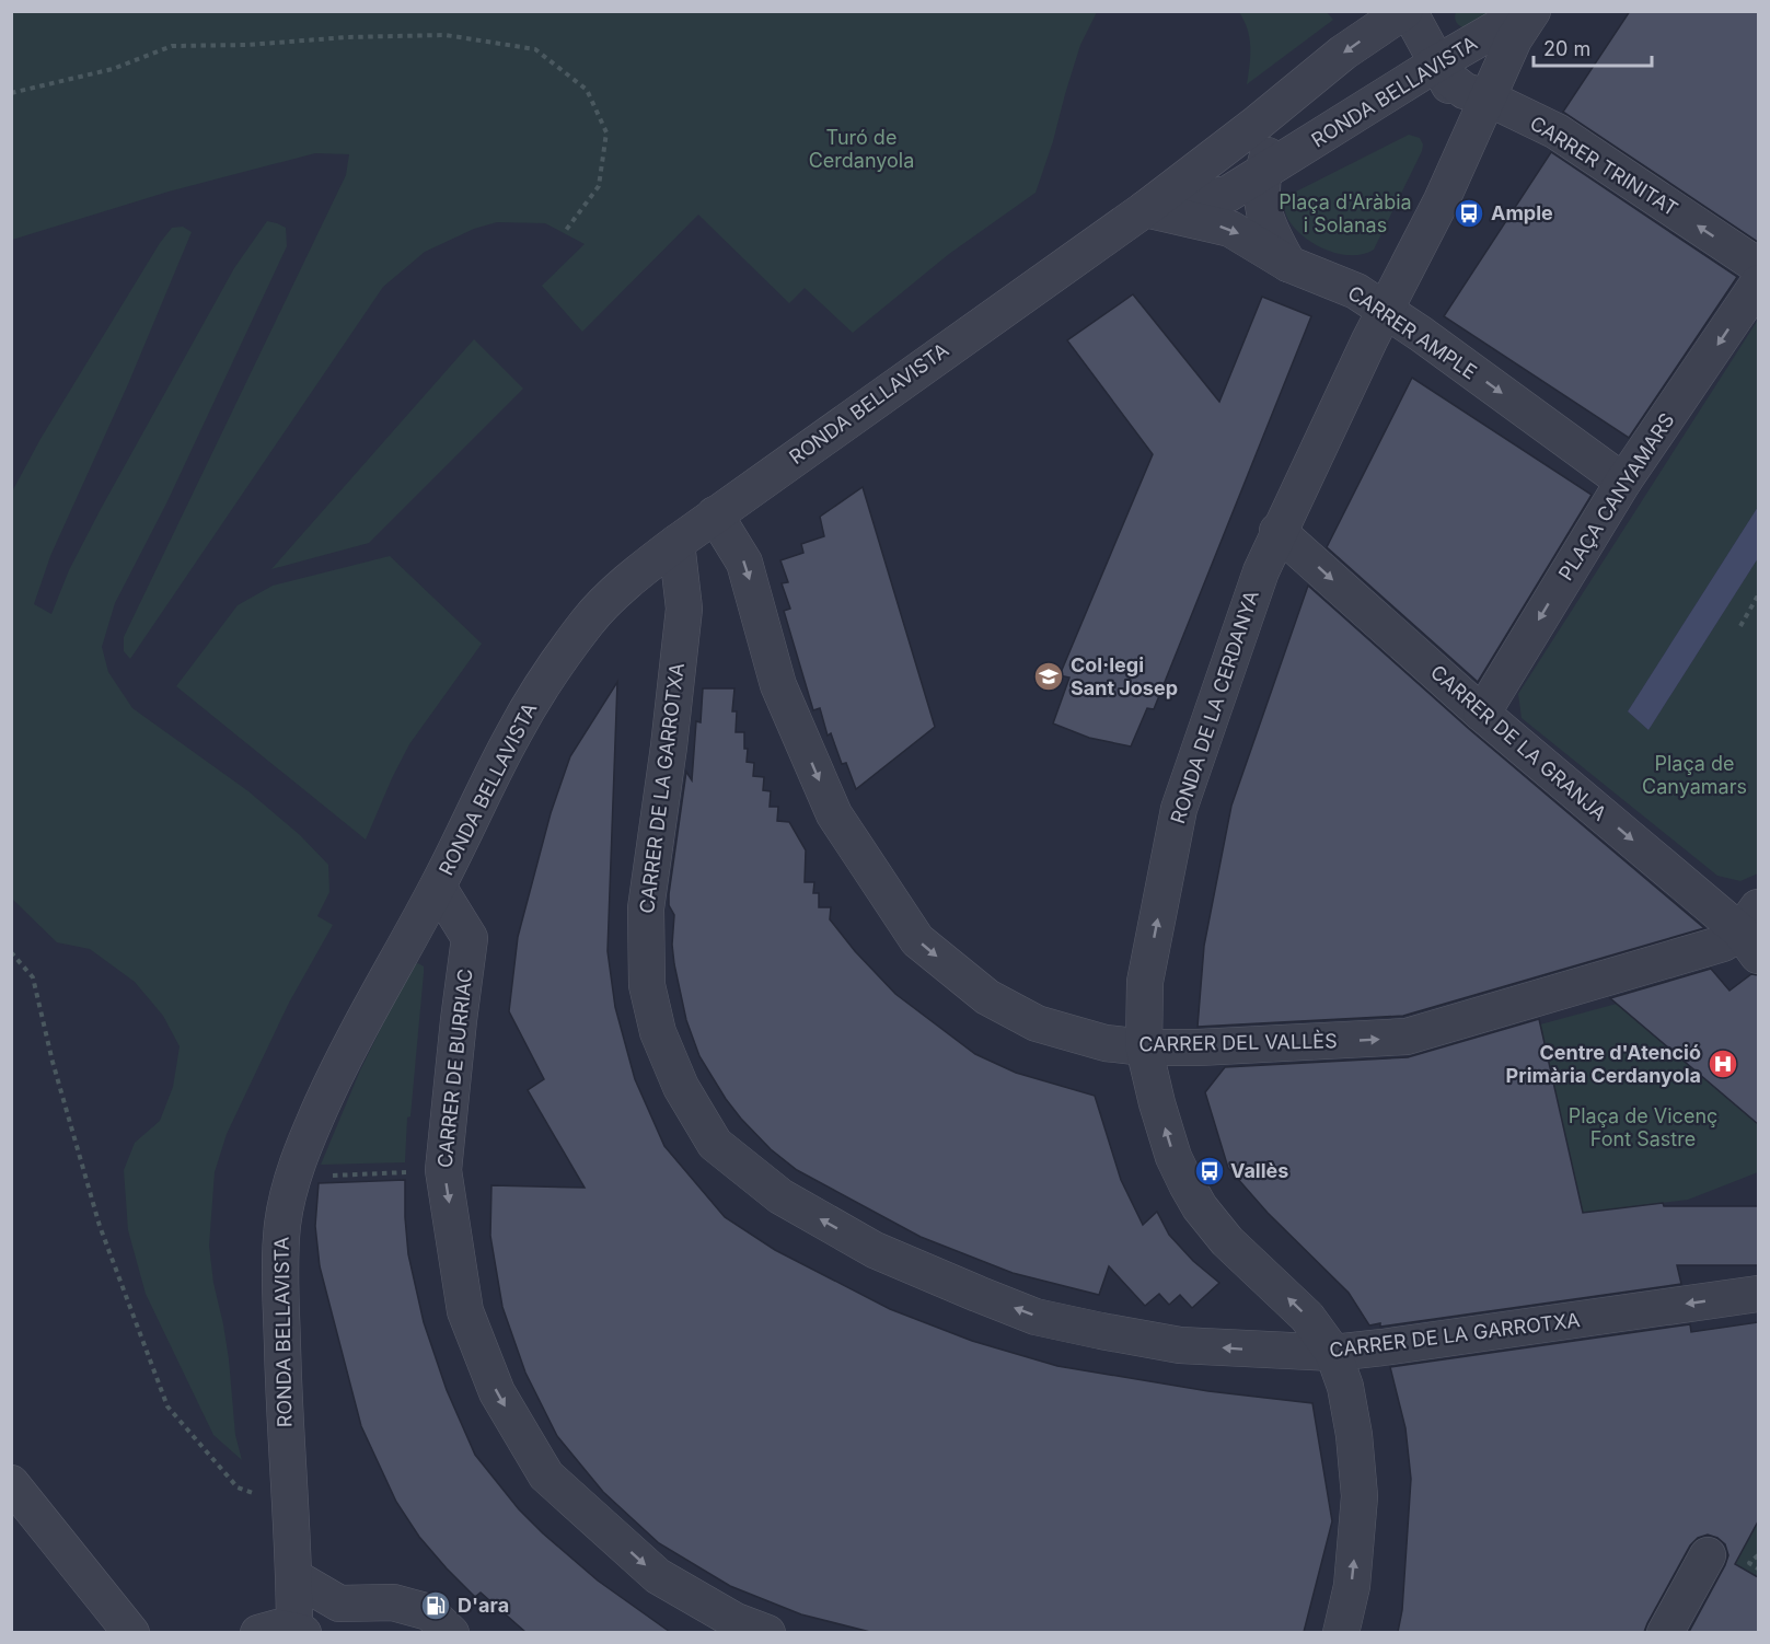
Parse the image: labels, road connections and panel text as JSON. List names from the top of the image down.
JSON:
{
  "streets": {
    "street": [
      "RONDA BELLAVISTA",
      "CARRER TRINITAT",
      "CARRER AMPLE",
      "PLAÇA CANYAMARS",
      "RONDA DE LA CERDANYA",
      "CARRER DE LA GRANJA",
      "CARRER DE LA GARROTXA",
      "CARRER DEL VALLÈS",
      "CARRER DE BURRIAC"
    ]
  },
  "crossings": [
    ["RONDA BELLAVISTA", "CARRER TRINITAT"],
    ["RONDA BELLAVISTA", "CARRER AMPLE"],
    ["RONDA BELLAVISTA", "CARRER DE LA GARROTXA"],
    ["RONDA BELLAVISTA", "CARRER DEL VALLÈS"],
    ["RONDA BELLAVISTA", "CARRER DE BURRIAC"],
    ["CARRER TRINITAT", "RONDA DE LA CERDANYA"],
    ["CARRER AMPLE", "PLAÇA CANYAMARS"],
    ["CARRER AMPLE", "RONDA DE LA CERDANYA"],
    ["PLAÇA CANYAMARS", "CARRER DE LA GRANJA"],
    ["RONDA DE LA CERDANYA", "CARRER DE LA GRANJA"],
    ["RONDA DE LA CERDANYA", "CARRER DE LA GARROTXA"],
    ["RONDA DE LA CERDANYA", "CARRER DEL VALLÈS"],
    ["CARRER DE LA GRANJA", "CARRER DEL VALLÈS"]
  ],
  "one_way": [
    "CARRER TRINITAT",
    "CARRER AMPLE",
    "PLAÇA CANYAMARS",
    "RONDA DE LA CERDANYA",
    "CARRER DE LA GRANJA",
    "CARRER DEL VALLÈS",
    "CARRER DE BURRIAC"
  ],
  "parks": [
    "Turó de Cerdanyola",
    "Plaça d'Aràbia i Solanas",
    "Plaça de Canyamars",
    "Plaça de Vicenç Font Sastre"
  ],
  "places": {
    "bus stop": ["Ample", "Vallès"],
    "school or university": ["Col·legi Sant Josep"],
    "hospital": ["Centre d'Atenció Primària Cerdanyola"],
    "fuel station": ["D'ara"]
  },
  "scale_bar": "20 m"
}
